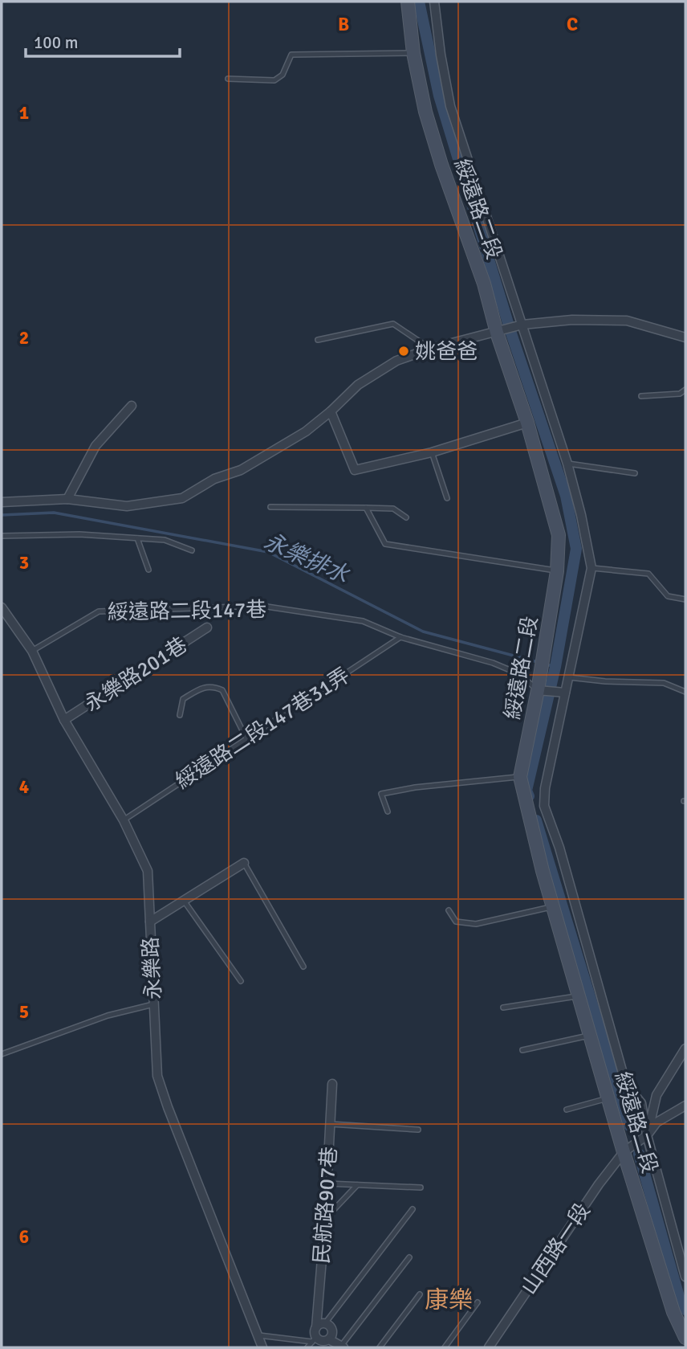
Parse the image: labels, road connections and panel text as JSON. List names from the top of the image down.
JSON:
{
  "streets": {
    "street": [
      "綏遠路二段",
      "永樂路201巷",
      "永樂路",
      "民航路907巷",
      "山西路一段"
    ],
    "lane": ["綏遠路二段147巷", "綏遠路二段147巷31弄"]
  },
  "crossings": [
    ["綏遠路二段", "綏遠路二段147巷"],
    ["綏遠路二段", "山西路一段"],
    ["綏遠路二段147巷", "綏遠路二段147巷31弄"],
    ["綏遠路二段147巷", "永樂路"],
    ["永樂路201巷", "永樂路"],
    ["綏遠路二段147巷31弄", "永樂路"]
  ],
  "districts": ["康樂"],
  "water": ["永樂排水"],
  "places": ["姚爸爸"],
  "scale_bar": "100 m",
  "grid": {
    "columns": ["B", "C"],
    "rows": [
      "1",
      "2",
      "3",
      "4",
      "5",
      "6"
    ]
  }
}
